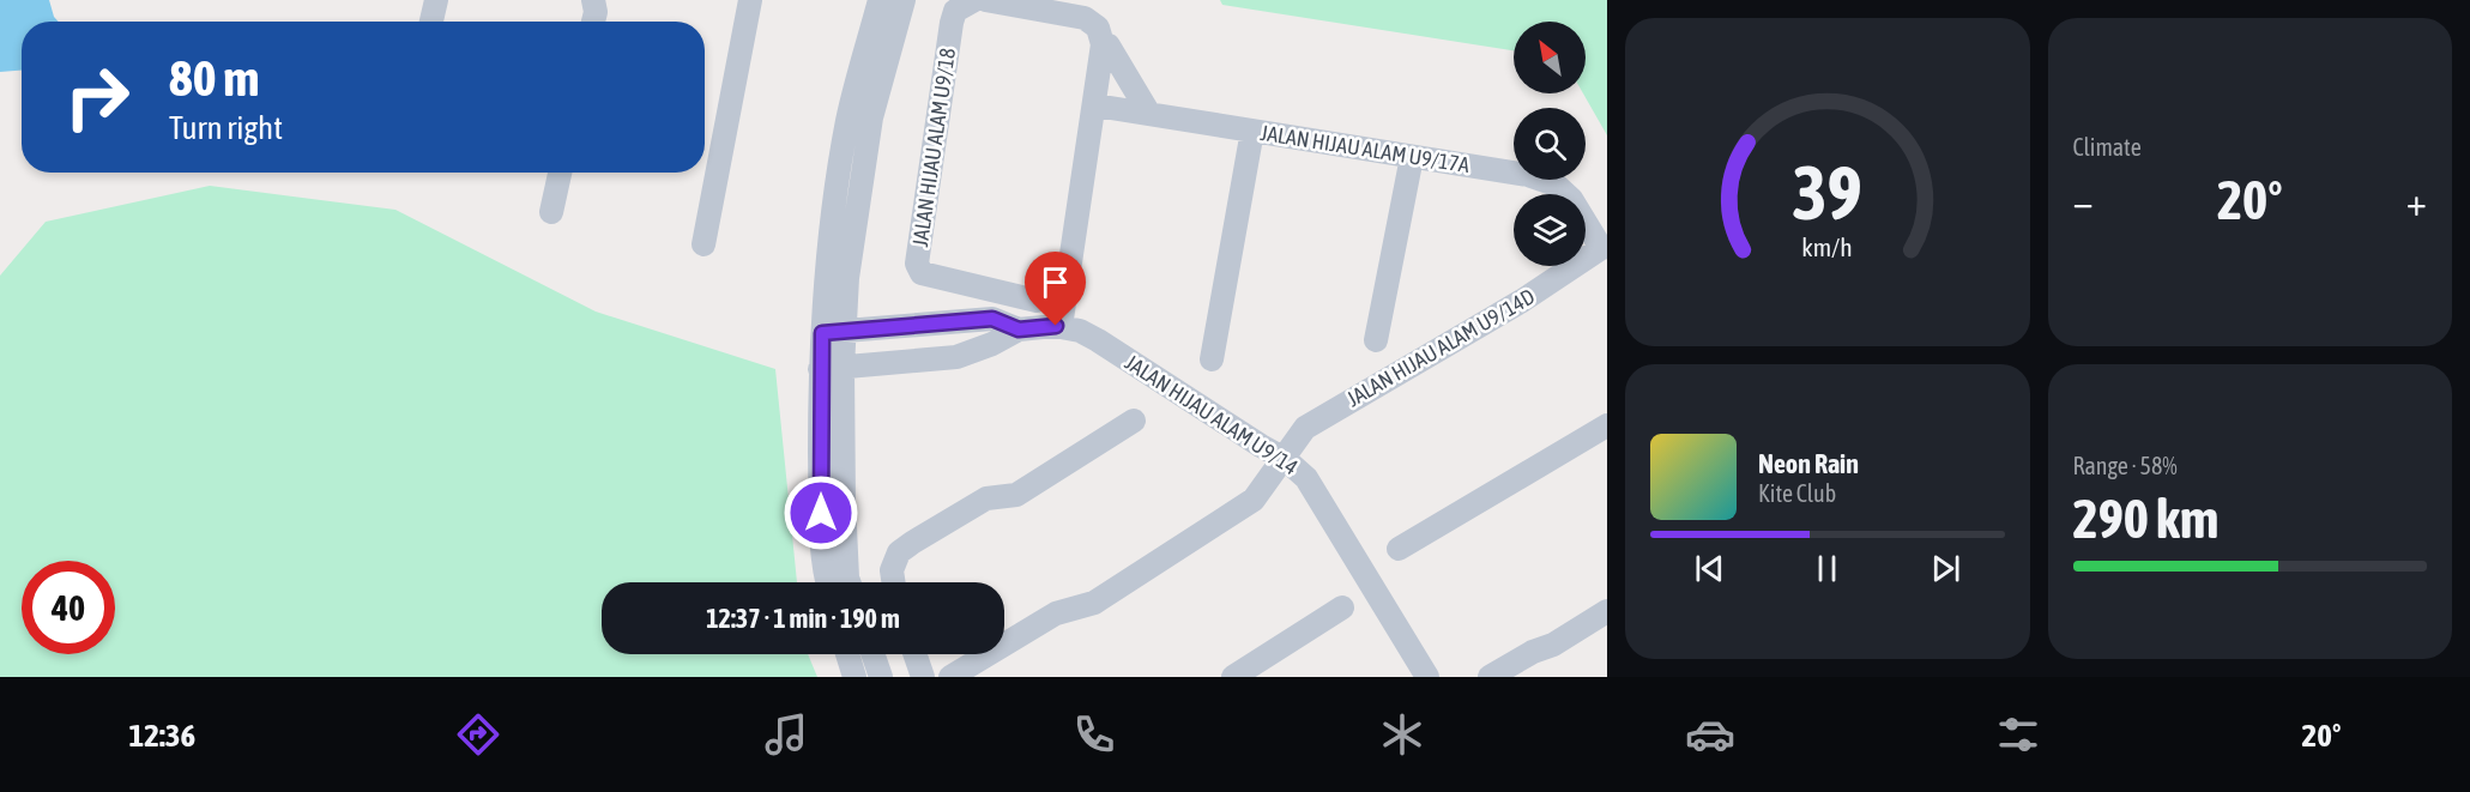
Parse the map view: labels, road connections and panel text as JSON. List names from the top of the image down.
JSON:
{
  "streets": {
    "street": [
      "JALAN HIJAU ALAM U9/18",
      "JALAN HIJAU ALAM U9/17A",
      "JALAN HIJAU ALAM U9/14D",
      "JALAN HIJAU ALAM U9/14"
    ]
  },
  "crossings": [
    ["JALAN HIJAU ALAM U9/17A", "JALAN HIJAU ALAM U9/14D"],
    ["JALAN HIJAU ALAM U9/14D", "JALAN HIJAU ALAM U9/14"]
  ],
  "north": "top left",
  "page": {
    "tile": [
      "Climate",
      ["Range · 58%", "290 km"]
    ],
    "turn": ["80 m", "Turn right"],
    "heat": ["−", "20°", "+"],
    "song": ["Neon Rain", "Kite Club"],
    "limit": "40",
    "trip": "12:37 · 1 min · 190 m",
    "tabs": ["12:36", "20°"],
    "gauge": ["39", "km/h"]
  }
}
